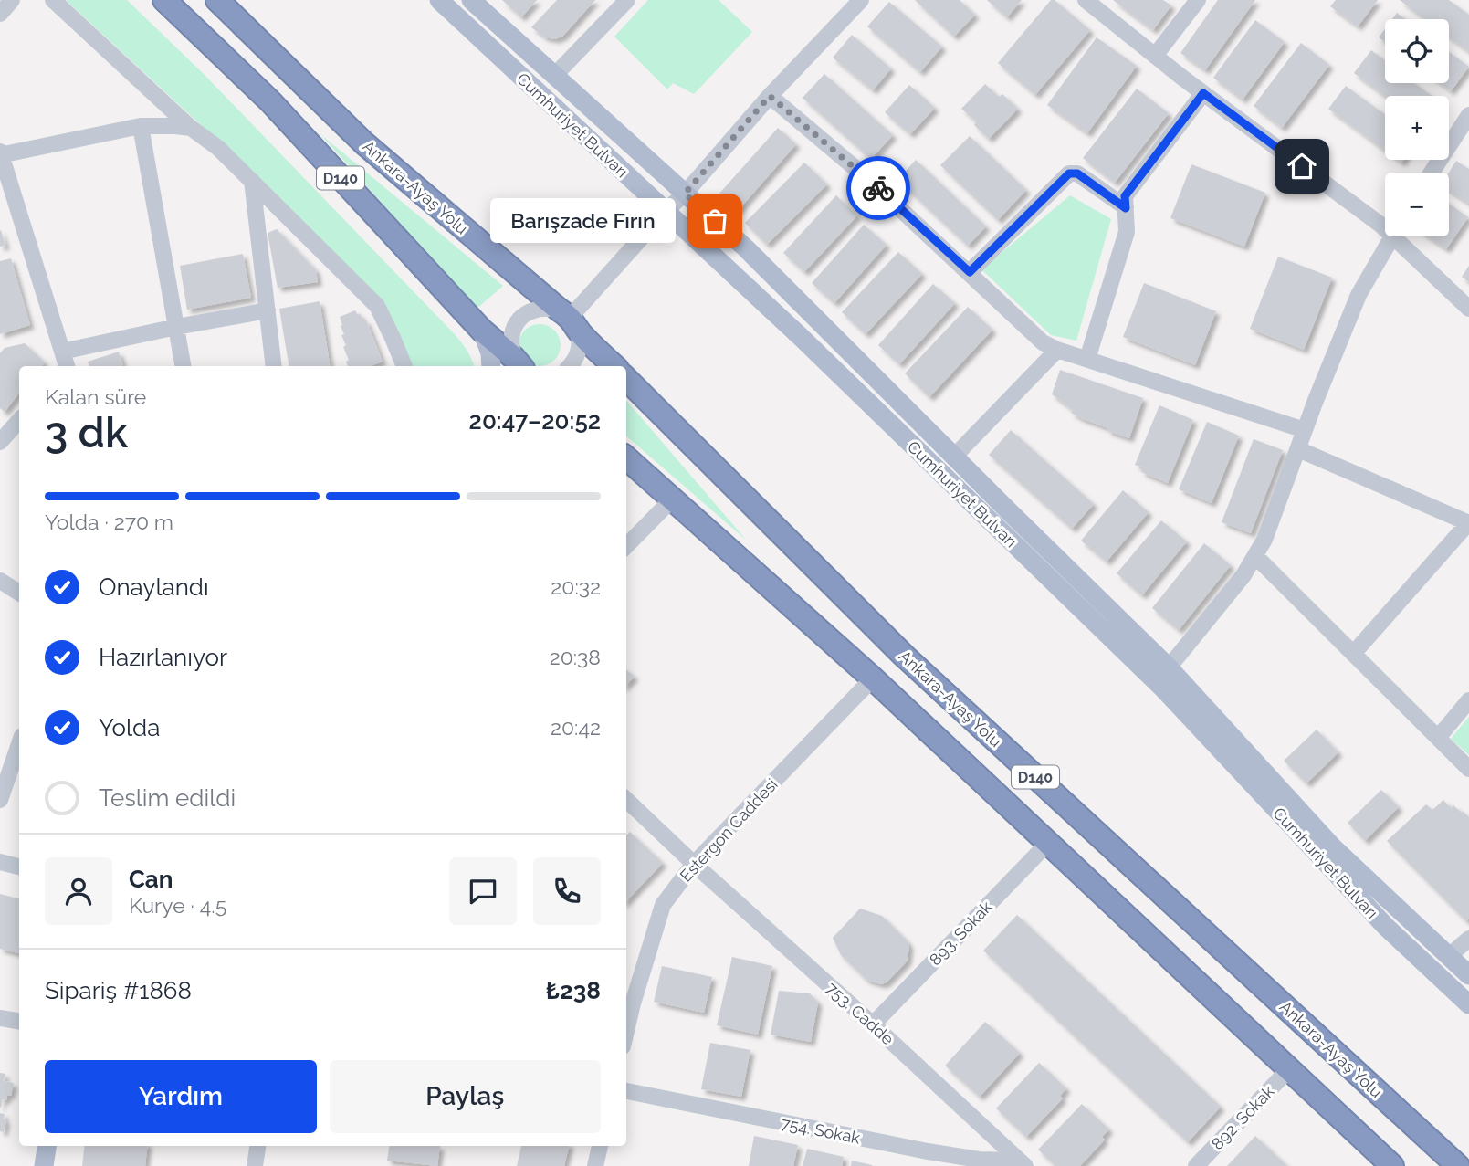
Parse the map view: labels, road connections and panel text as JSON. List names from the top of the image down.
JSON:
{
  "streets": {
    "highway": ["D140", "Ankara-Ayaş Yolu"],
    "main road": ["Cumhuriyet Bulvarı"],
    "street": [
      "Estergon Caddesi",
      "893. Sokak",
      "753. Cadde",
      "892. Sokak",
      "754. Sokak"
    ]
  },
  "crossings": [
    ["D140", "Estergon Caddesi"],
    ["D140", "893. Sokak"],
    ["D140", "892. Sokak"],
    ["Estergon Caddesi", "753. Cadde"],
    ["893. Sokak", "753. Cadde"],
    ["753. Cadde", "754. Sokak"]
  ],
  "places": ["Barışzade Fırın"],
  "page": {
    "map_buttons": ["+", "−"],
    "bubble": "Barışzade Fırın",
    "heading": ["3 dk", "Kalan süre", "20:47–20:52"],
    "panel": [
      "Can",
      "Kurye · 4.5",
      "Sipariş #1868",
      "₺238"
    ],
    "bar": "Yolda · 270 m",
    "list": [
      ["Onaylandı", "20:32"],
      ["Hazırlanıyor", "20:38"],
      ["Yolda", "20:42"],
      "Teslim edildi"
    ],
    "buttons": ["Yardım", "Paylaş"]
  }
}
